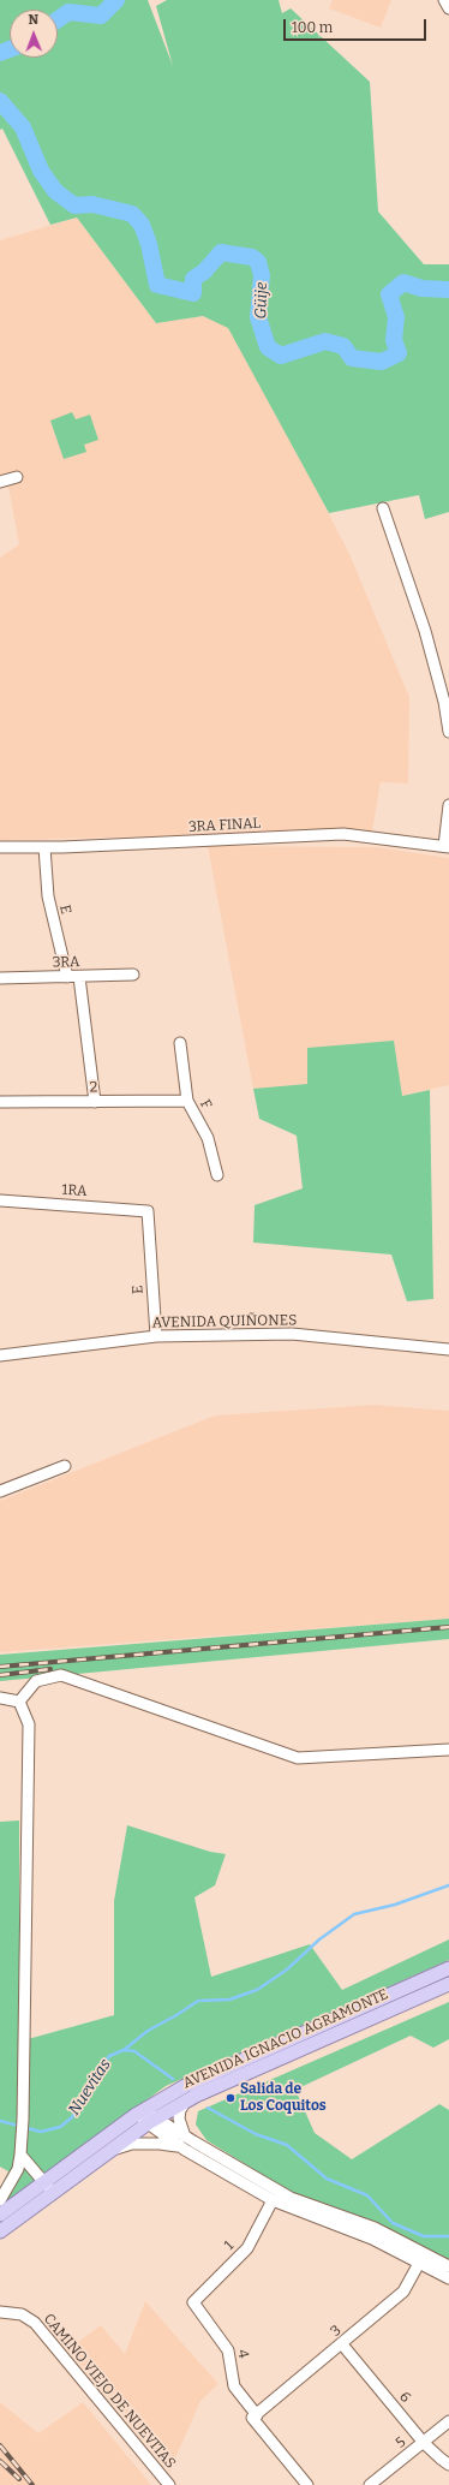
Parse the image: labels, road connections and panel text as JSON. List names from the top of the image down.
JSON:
{
  "streets": {
    "main road": ["AVENIDA IGNACIO AGRAMONTE"],
    "street": [
      "3RA FINAL",
      "E",
      "3RA",
      "2",
      "F",
      "1RA",
      "AVENIDA QUIÑONES",
      "1",
      "3",
      "4",
      "CAMINO VIEJO DE NUEVITAS",
      "6",
      "5"
    ]
  },
  "crossings": [
    ["3RA FINAL", "E"],
    ["E", "3RA"],
    ["E", "1RA"],
    ["E", "AVENIDA QUIÑONES"],
    ["2", "F"],
    ["1", "4"],
    ["3", "4"],
    ["3", "6"],
    ["6", "5"]
  ],
  "water": ["Güije", "Nuevitas"],
  "places": ["Salida de Los Coquitos"],
  "scale_bar": "100 m",
  "north": "top"
}
